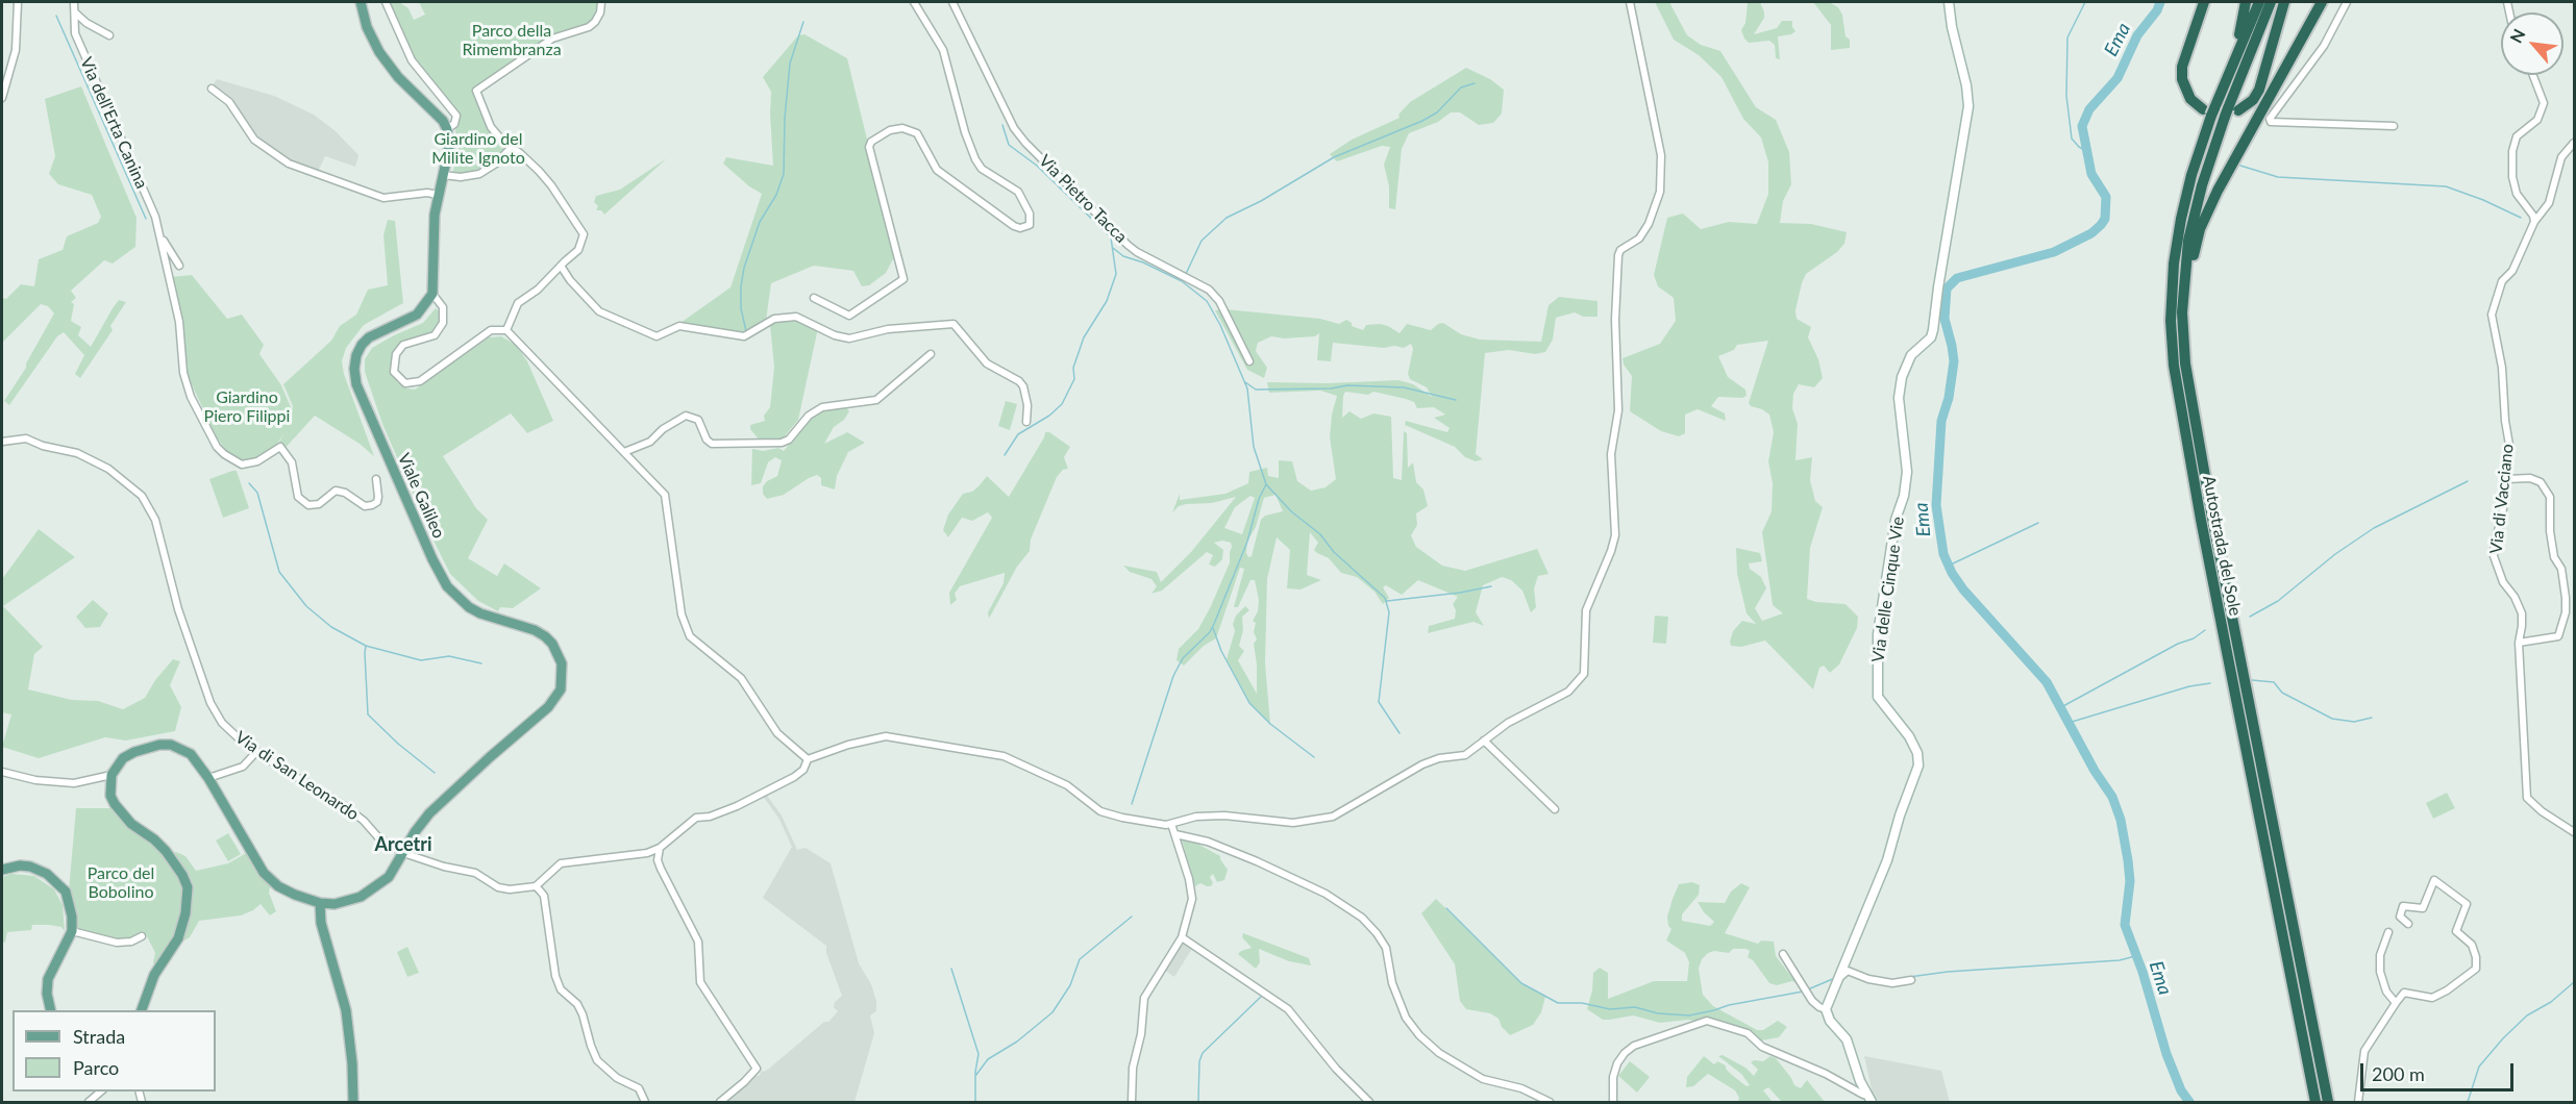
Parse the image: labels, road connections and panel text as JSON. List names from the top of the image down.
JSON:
{
  "streets": {
    "highway": ["Autostrada del Sole"],
    "main road": ["Viale Galileo"],
    "street": [
      "Via dell'Erta Canina",
      "Via Pietro Tacca",
      "Via di Vacciano",
      "Via delle Cinque Vie",
      "Via di San Leonardo"
    ]
  },
  "crossings": [
    ["Via dell'Erta Canina", "Viale Galileo"],
    ["Viale Galileo", "Via di San Leonardo"]
  ],
  "districts": ["Arcetri"],
  "water": ["Ema"],
  "parks": [
    "Parco della Rimembranza",
    "Giardino del Milite Ignoto",
    "Giardino Piero Filippi",
    "Parco del Bobolino"
  ],
  "legend": ["Strada", "Parco"],
  "scale_bar": "200 m",
  "north": "top left"
}
